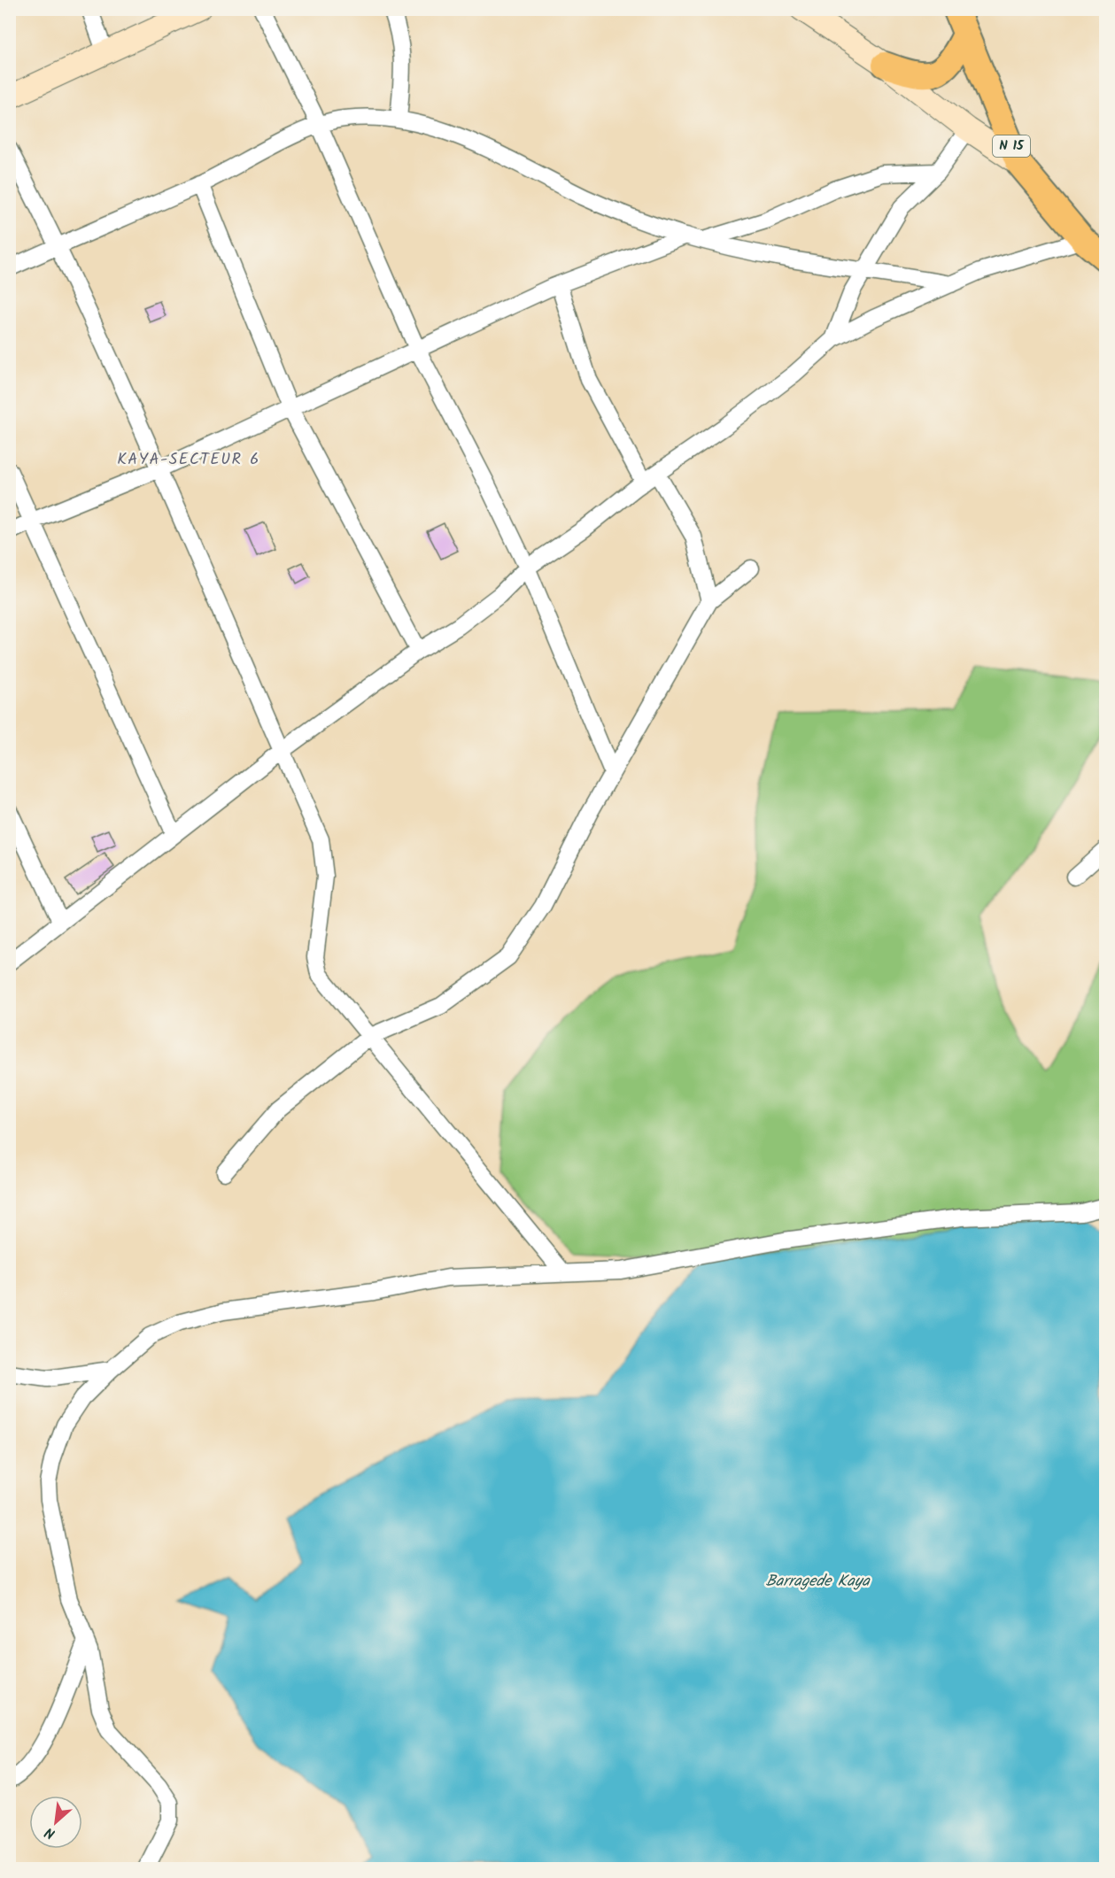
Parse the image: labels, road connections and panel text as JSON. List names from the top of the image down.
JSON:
{
  "streets": {
    "main road": ["N 15"]
  },
  "districts": ["KAYA-SECTEUR 6"],
  "water": ["Barragede Kaya"],
  "north": "bottom left"
}
